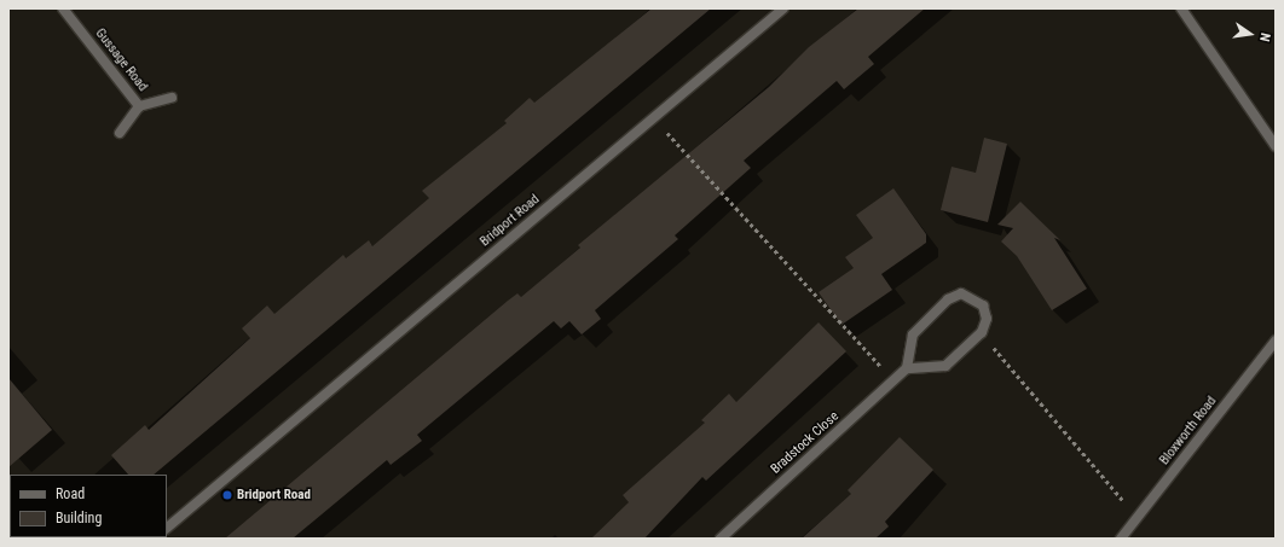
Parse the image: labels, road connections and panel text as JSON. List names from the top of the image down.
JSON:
{
  "streets": {
    "street": [
      "Gussage Road",
      "Bridport Road",
      "Bloxworth Road",
      "Bradstock Close"
    ]
  },
  "places": ["Bridport Road"],
  "legend": ["Road", "Building"],
  "north": "right"
}
